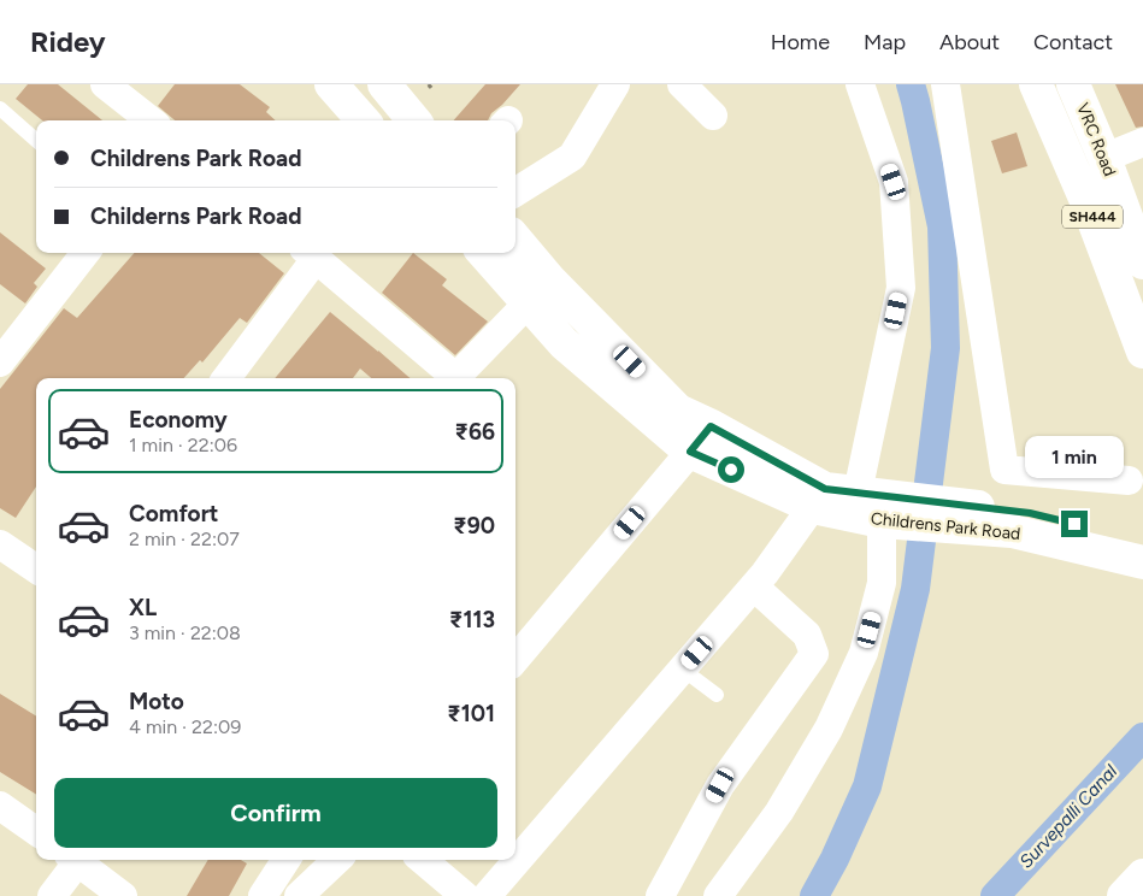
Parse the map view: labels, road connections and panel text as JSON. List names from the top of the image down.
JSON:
{
  "streets": {
    "street": ["VRC Road", "SH444", "Childrens Park Road"]
  },
  "water": ["Survepalli Canal"],
  "page": {
    "header": "Ridey",
    "nav": [
      "Home",
      "Map",
      "About",
      "Contact"
    ],
    "banner": ["Childrens Park Road", "Childerns Park Road"],
    "list": [
      {
        "name": "Economy",
        "note": "1 min · 22:06",
        "value": "₹66"
      },
      {
        "name": "Comfort",
        "note": "2 min · 22:07",
        "value": "₹90"
      },
      {
        "name": "XL",
        "note": "3 min · 22:08",
        "value": "₹113"
      },
      {
        "name": "Moto",
        "note": "4 min · 22:09",
        "value": "₹101"
      }
    ],
    "bubble": "1 min",
    "buttons": "Confirm"
  }
}
